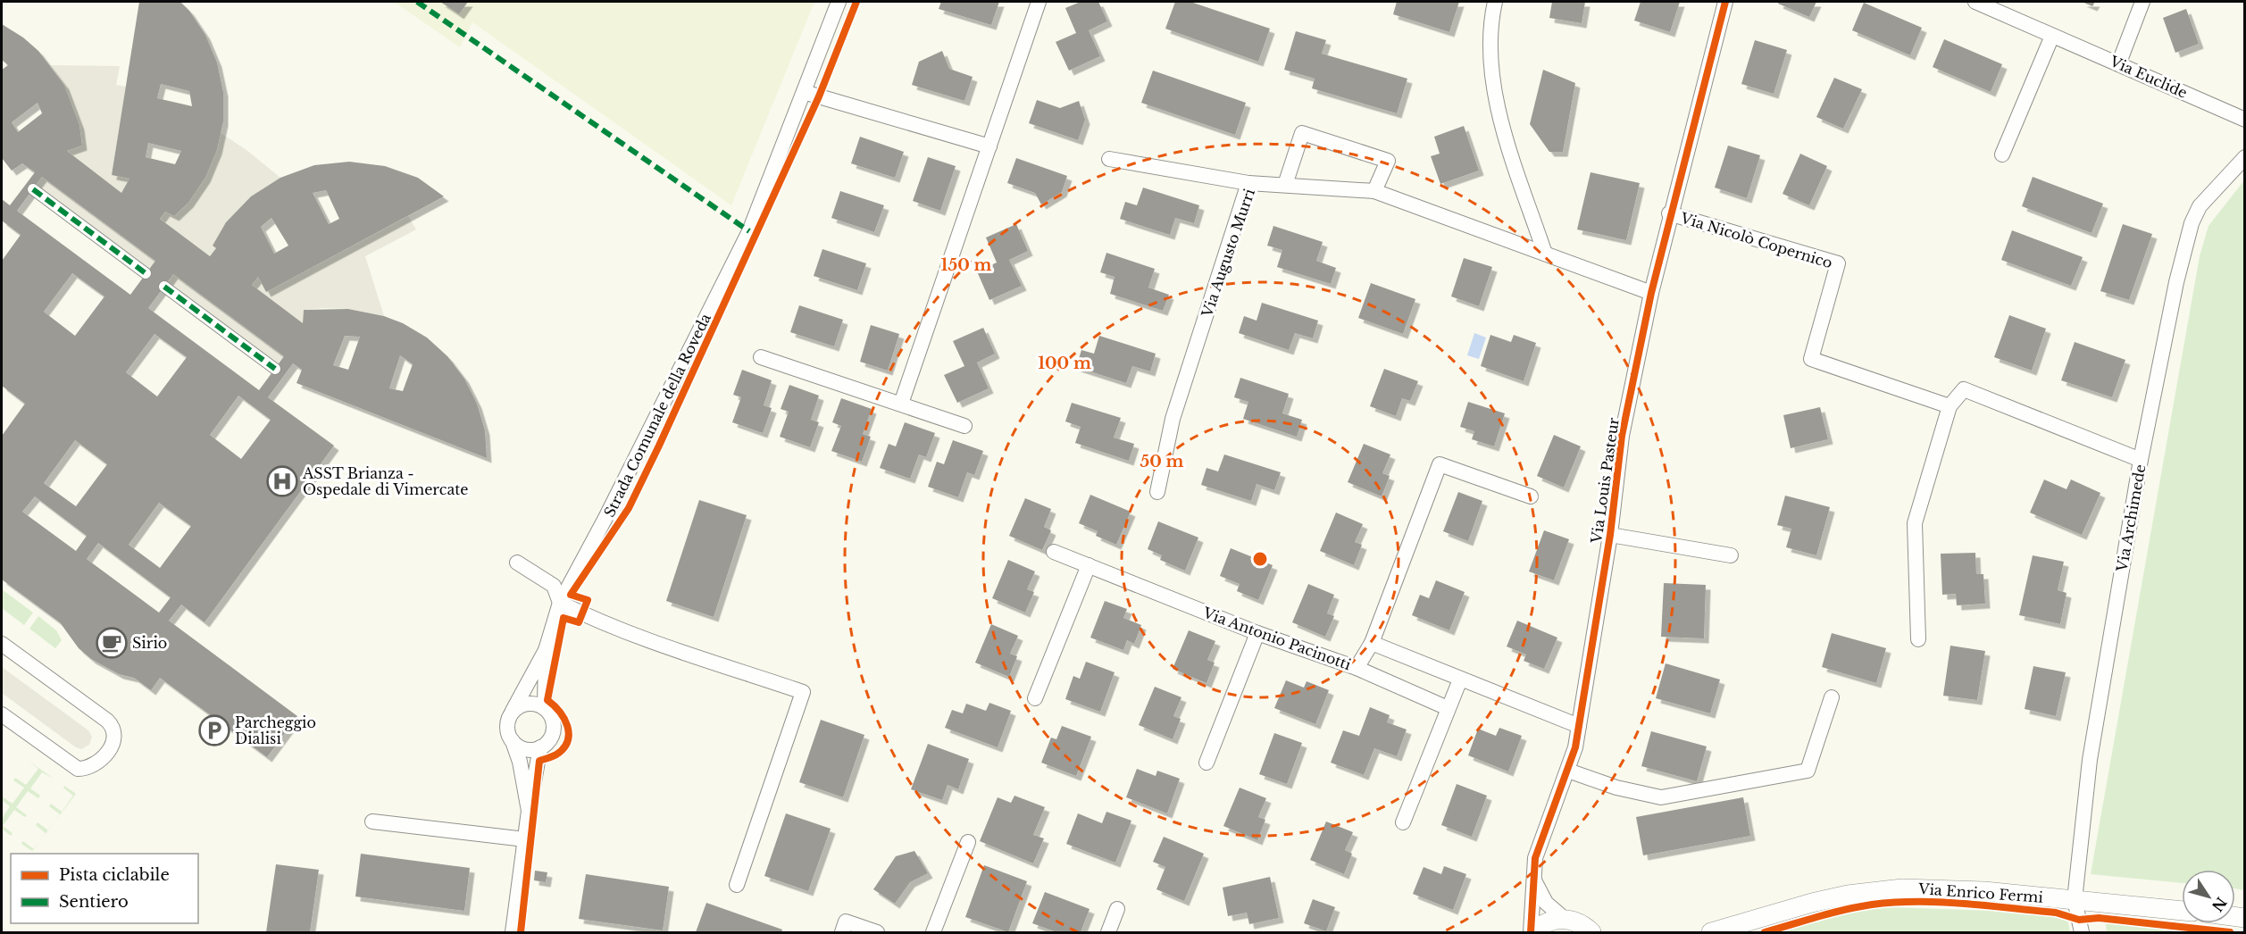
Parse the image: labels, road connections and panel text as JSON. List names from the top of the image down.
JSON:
{
  "streets": {
    "street": [
      "Via Euclide",
      "Via Nicolò Copernico",
      "Via Augusto Murri",
      "Strada Comunale della Roveda",
      "Via Louis Pasteur",
      "Via Archimede",
      "Via Antonio Pacinotti",
      "Via Enrico Fermi"
    ]
  },
  "crossings": [
    ["Via Nicolò Copernico", "Via Louis Pasteur"],
    ["Via Augusto Murri", "Via Louis Pasteur"],
    ["Via Archimede", "Via Enrico Fermi"]
  ],
  "places": {
    "hospital": ["ASST Brianza - Ospedale di Vimercate"],
    "cafe": ["Sirio"],
    "parking": ["Parcheggio Dialisi"]
  },
  "legend": ["Pista ciclabile", "Sentiero"],
  "north": "bottom right",
  "rings": ["150 m", "100 m", "50 m"]
}
